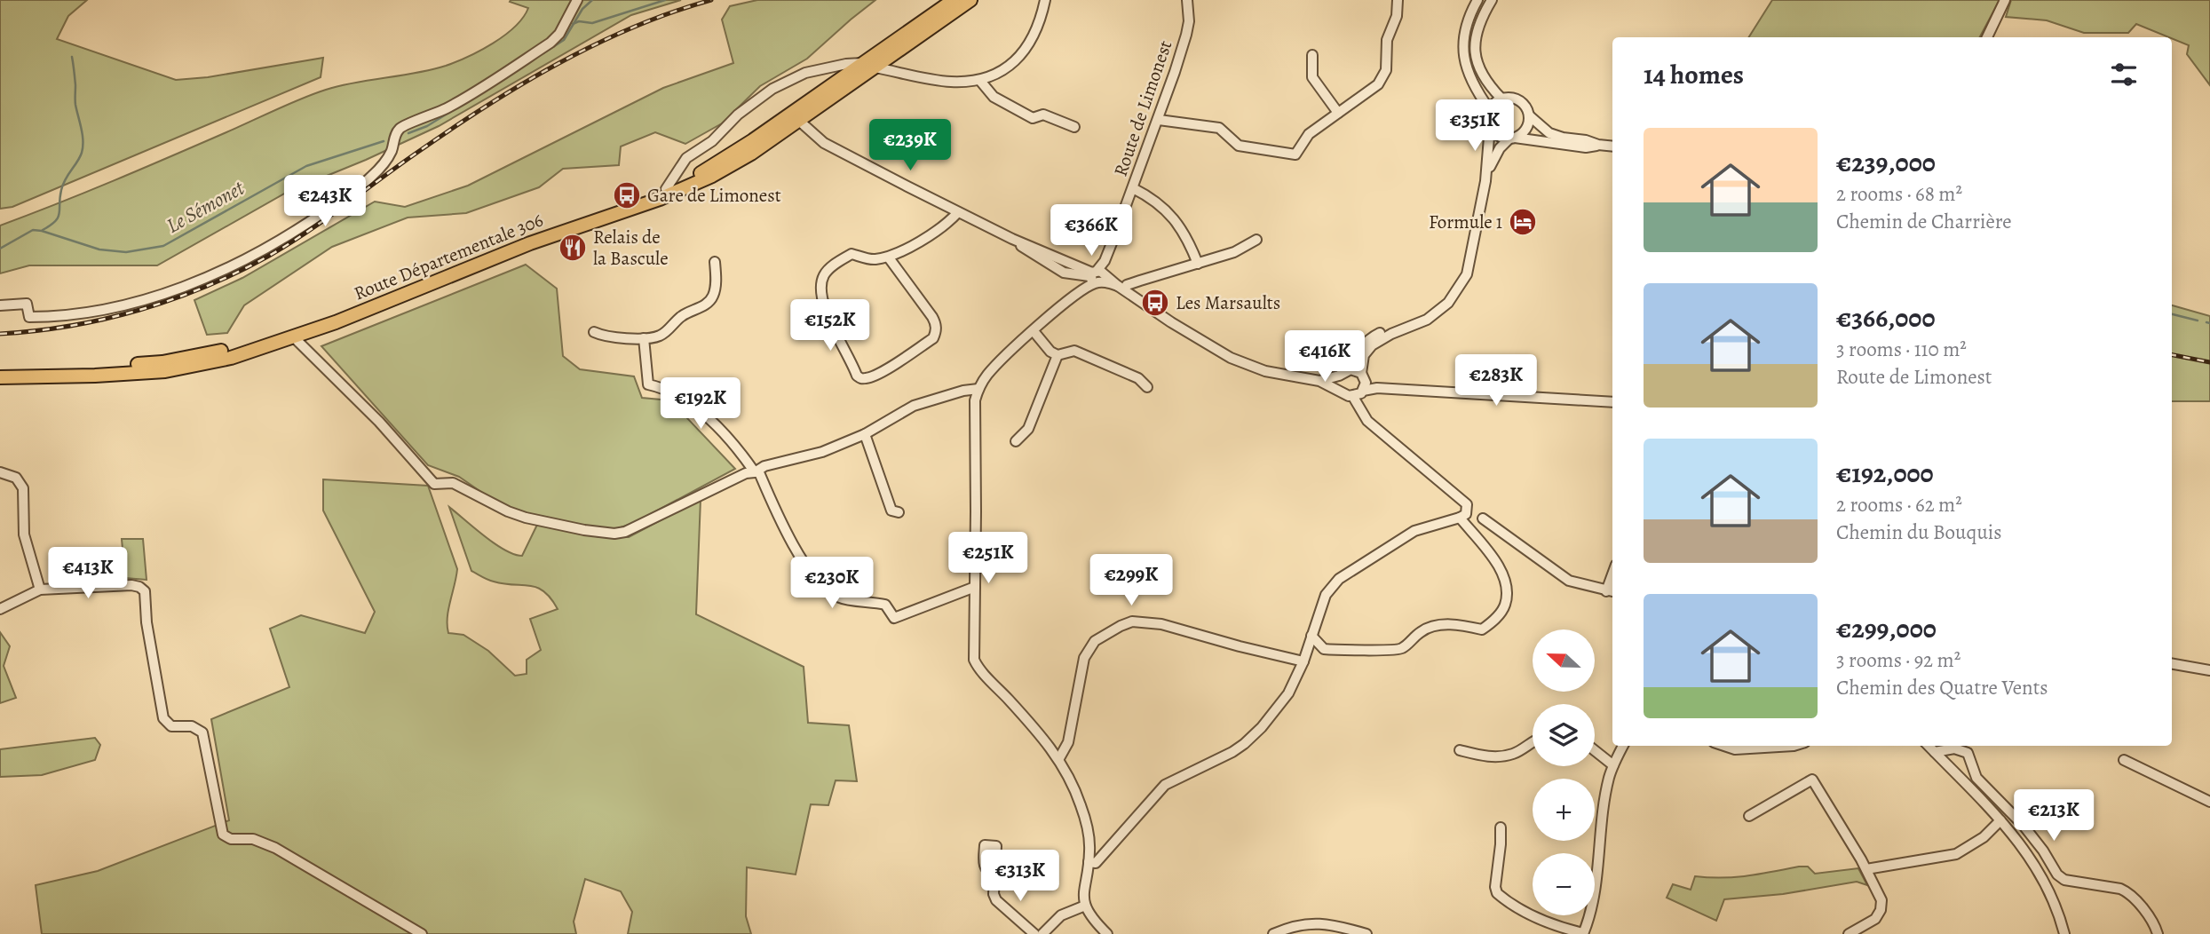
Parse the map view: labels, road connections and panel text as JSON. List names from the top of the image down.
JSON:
{
  "streets": {
    "main road": ["Route Départementale 306"],
    "street": ["Route de Limonest"]
  },
  "water": ["Le Sémonet"],
  "places": {
    "bus stop": ["Gare de Limonest", "Les Marsaults"],
    "hotel": ["Formule 1"],
    "restaurant": ["Relais de la Bascule"]
  },
  "north": "left",
  "page": {
    "heading": "14 homes",
    "price": [
      "€351K",
      "€239K",
      "€243K",
      "€366K",
      "€152K",
      "€416K",
      "€283K",
      "€192K",
      "€251K",
      "€413K",
      "€299K",
      "€230K",
      "€213K",
      "€313K"
    ],
    "list": [
      {
        "name": "€239,000",
        "note": "2 rooms · 68 m² · Chemin de Charrière"
      },
      {
        "name": "€366,000",
        "note": "3 rooms · 110 m² · Route de Limonest"
      },
      {
        "name": "€192,000",
        "note": "2 rooms · 62 m² · Chemin du Bouquis"
      },
      {
        "name": "€299,000",
        "note": "3 rooms · 92 m² · Chemin des Quatre Vents"
      }
    ],
    "map_buttons": ["+", "−"]
  }
}
